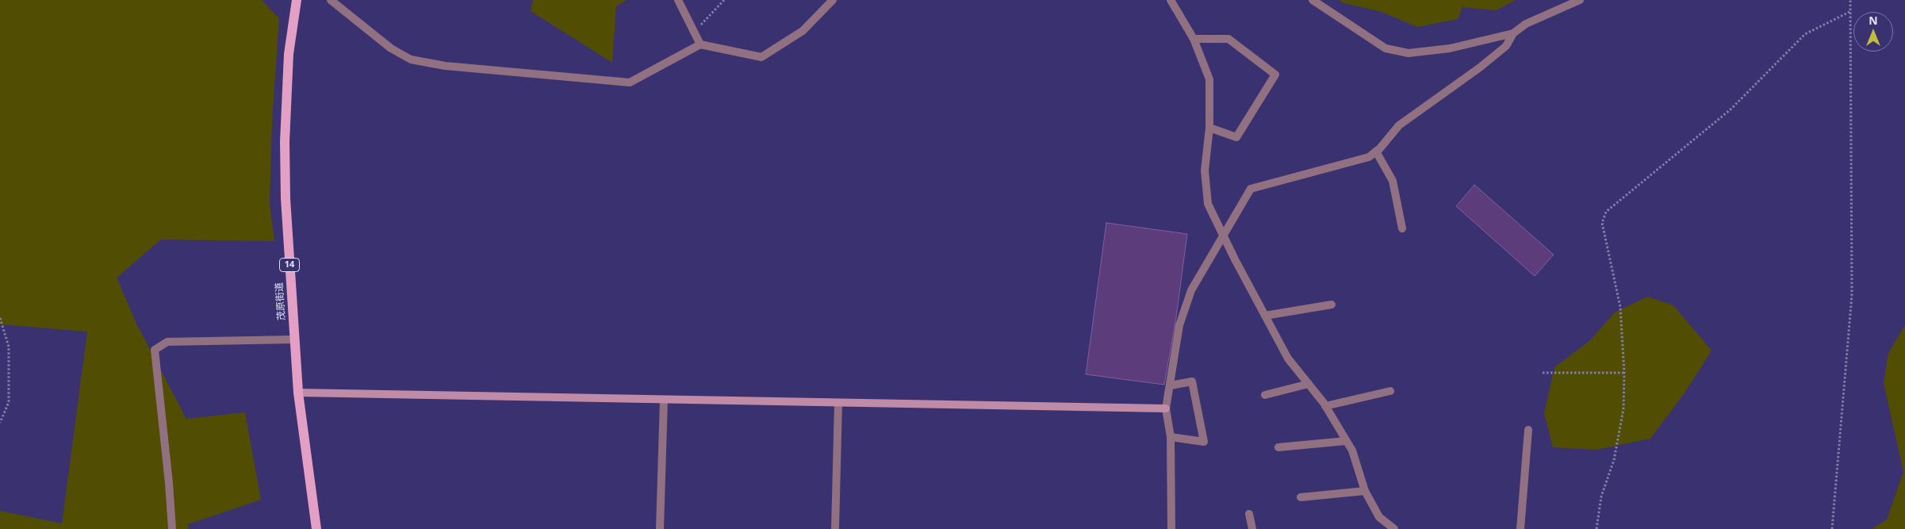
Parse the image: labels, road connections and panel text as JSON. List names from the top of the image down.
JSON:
{
  "streets": {
    "main road": ["14", "茂原街道"]
  },
  "north": "top"
}
